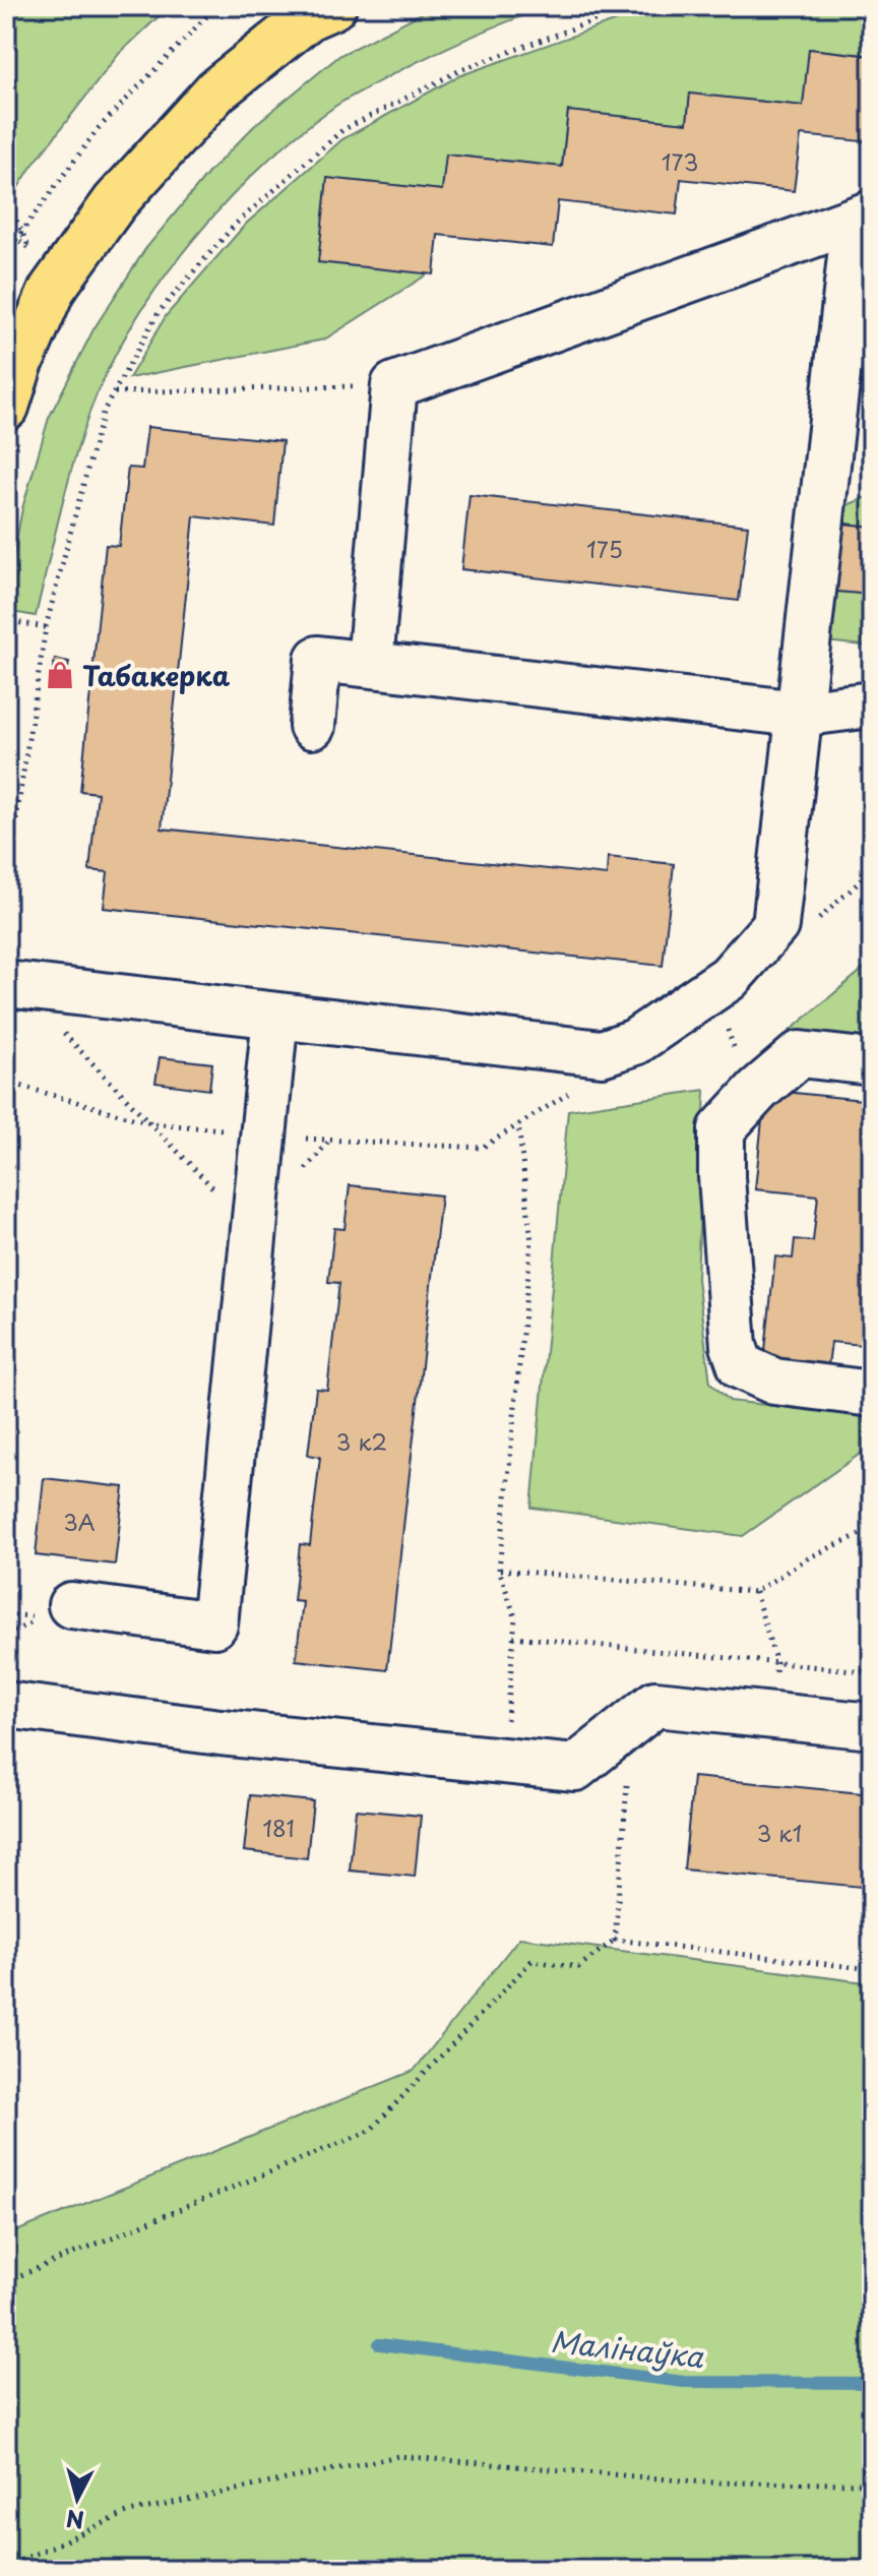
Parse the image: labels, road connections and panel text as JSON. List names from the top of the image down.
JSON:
{
  "water": ["Малінаўка"],
  "places": {
    "shop": ["Табакерка"]
  },
  "house_numbers": [
    "173",
    "175",
    "3 к2",
    "3А",
    "181",
    "3 к1"
  ],
  "north": "bottom"
}
